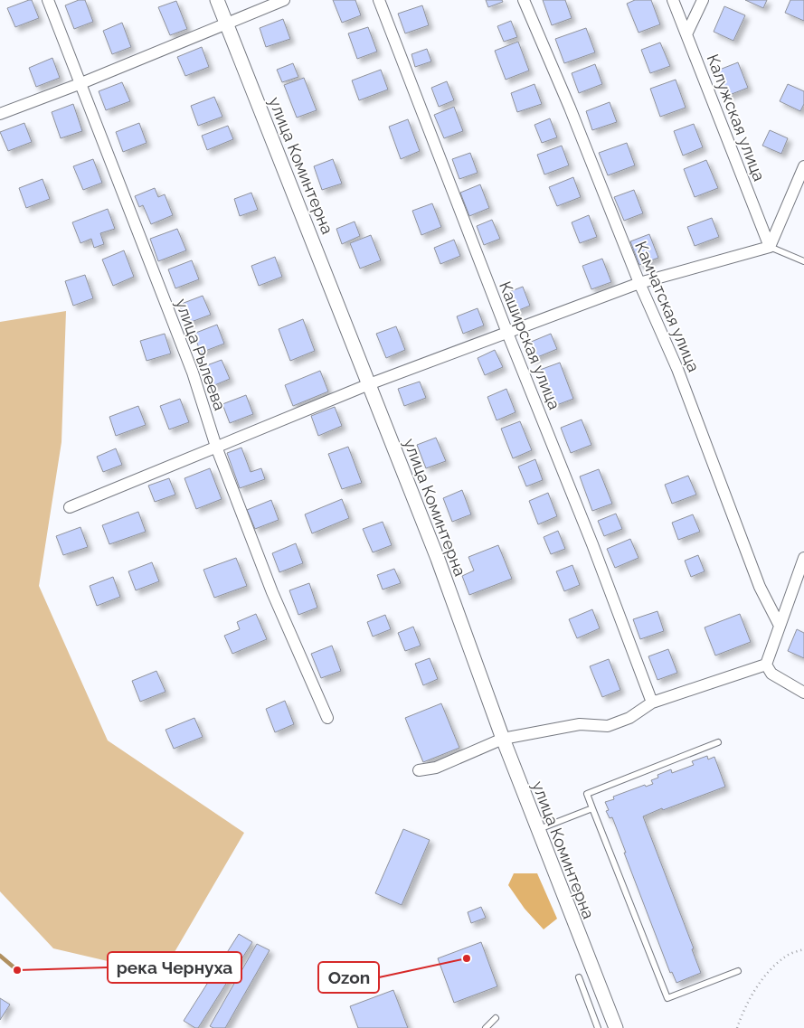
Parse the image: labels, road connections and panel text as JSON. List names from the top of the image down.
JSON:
{
  "streets": {
    "street": [
      "Калужская улица",
      "улица Коминтерна",
      "Камчатская улица",
      "Каширская улица",
      "улица Рылеева"
    ]
  },
  "places": ["Ozon", "река Чернуха"]
}
